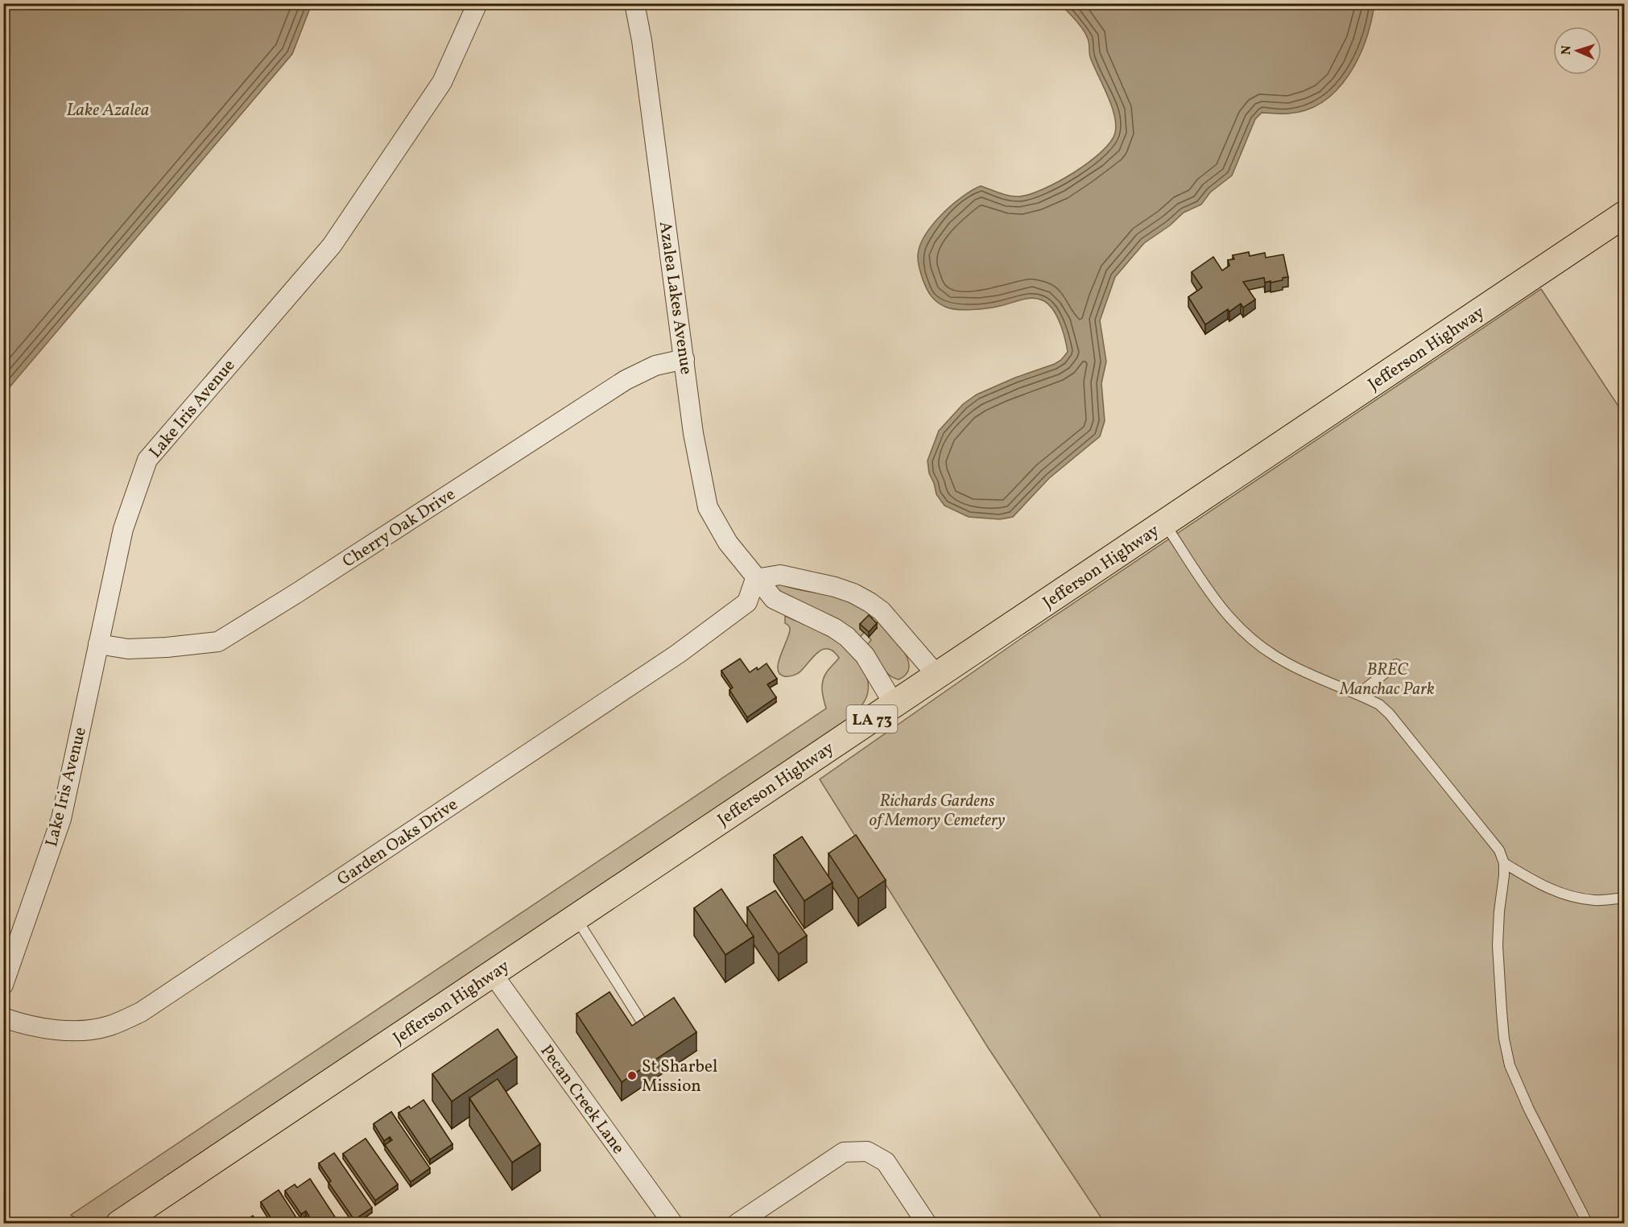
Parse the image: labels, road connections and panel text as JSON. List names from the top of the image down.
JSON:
{
  "streets": {
    "main road": ["Jefferson Highway", "LA 73"],
    "street": [
      "Azalea Lakes Avenue",
      "Lake Iris Avenue",
      "Cherry Oak Drive",
      "Garden Oaks Drive",
      "Pecan Creek Lane"
    ]
  },
  "crossings": [
    ["Azalea Lakes Avenue", "Jefferson Highway"],
    ["Azalea Lakes Avenue", "Cherry Oak Drive"],
    ["Azalea Lakes Avenue", "Garden Oaks Drive"],
    ["Jefferson Highway", "Pecan Creek Lane"],
    ["Lake Iris Avenue", "Cherry Oak Drive"]
  ],
  "water": ["Lake Azalea"],
  "parks": ["BREC Manchac Park", "Richards Gardens of Memory Cemetery"],
  "places": ["St Sharbel Mission"],
  "north": "left"
}
